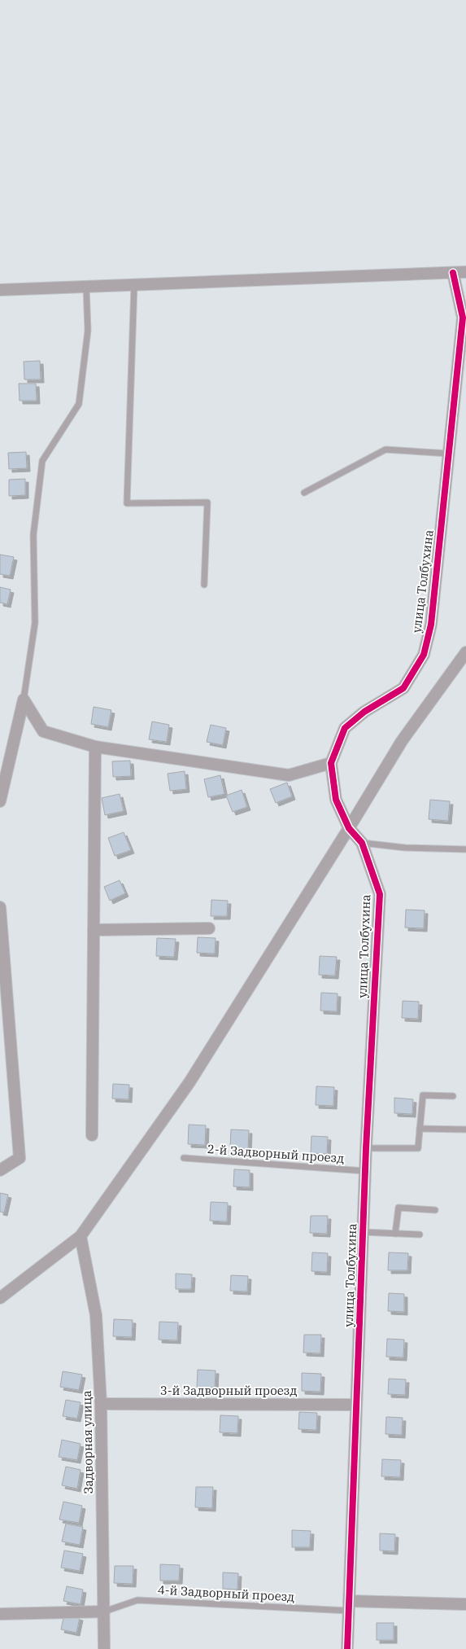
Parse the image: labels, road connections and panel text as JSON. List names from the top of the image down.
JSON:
{
  "streets": {
    "street": ["улица Толбухина", "3-й Задворный проезд", "Задворная улица"],
    "lane": ["2-й Задворный проезд", "4-й Задворный проезд"]
  },
  "crossings": [
    ["улица Толбухина", "2-й Задворный проезд"],
    ["улица Толбухина", "3-й Задворный проезд"],
    ["улица Толбухина", "4-й Задворный проезд"],
    ["3-й Задворный проезд", "Задворная улица"],
    ["Задворная улица", "4-й Задворный проезд"]
  ]
}
